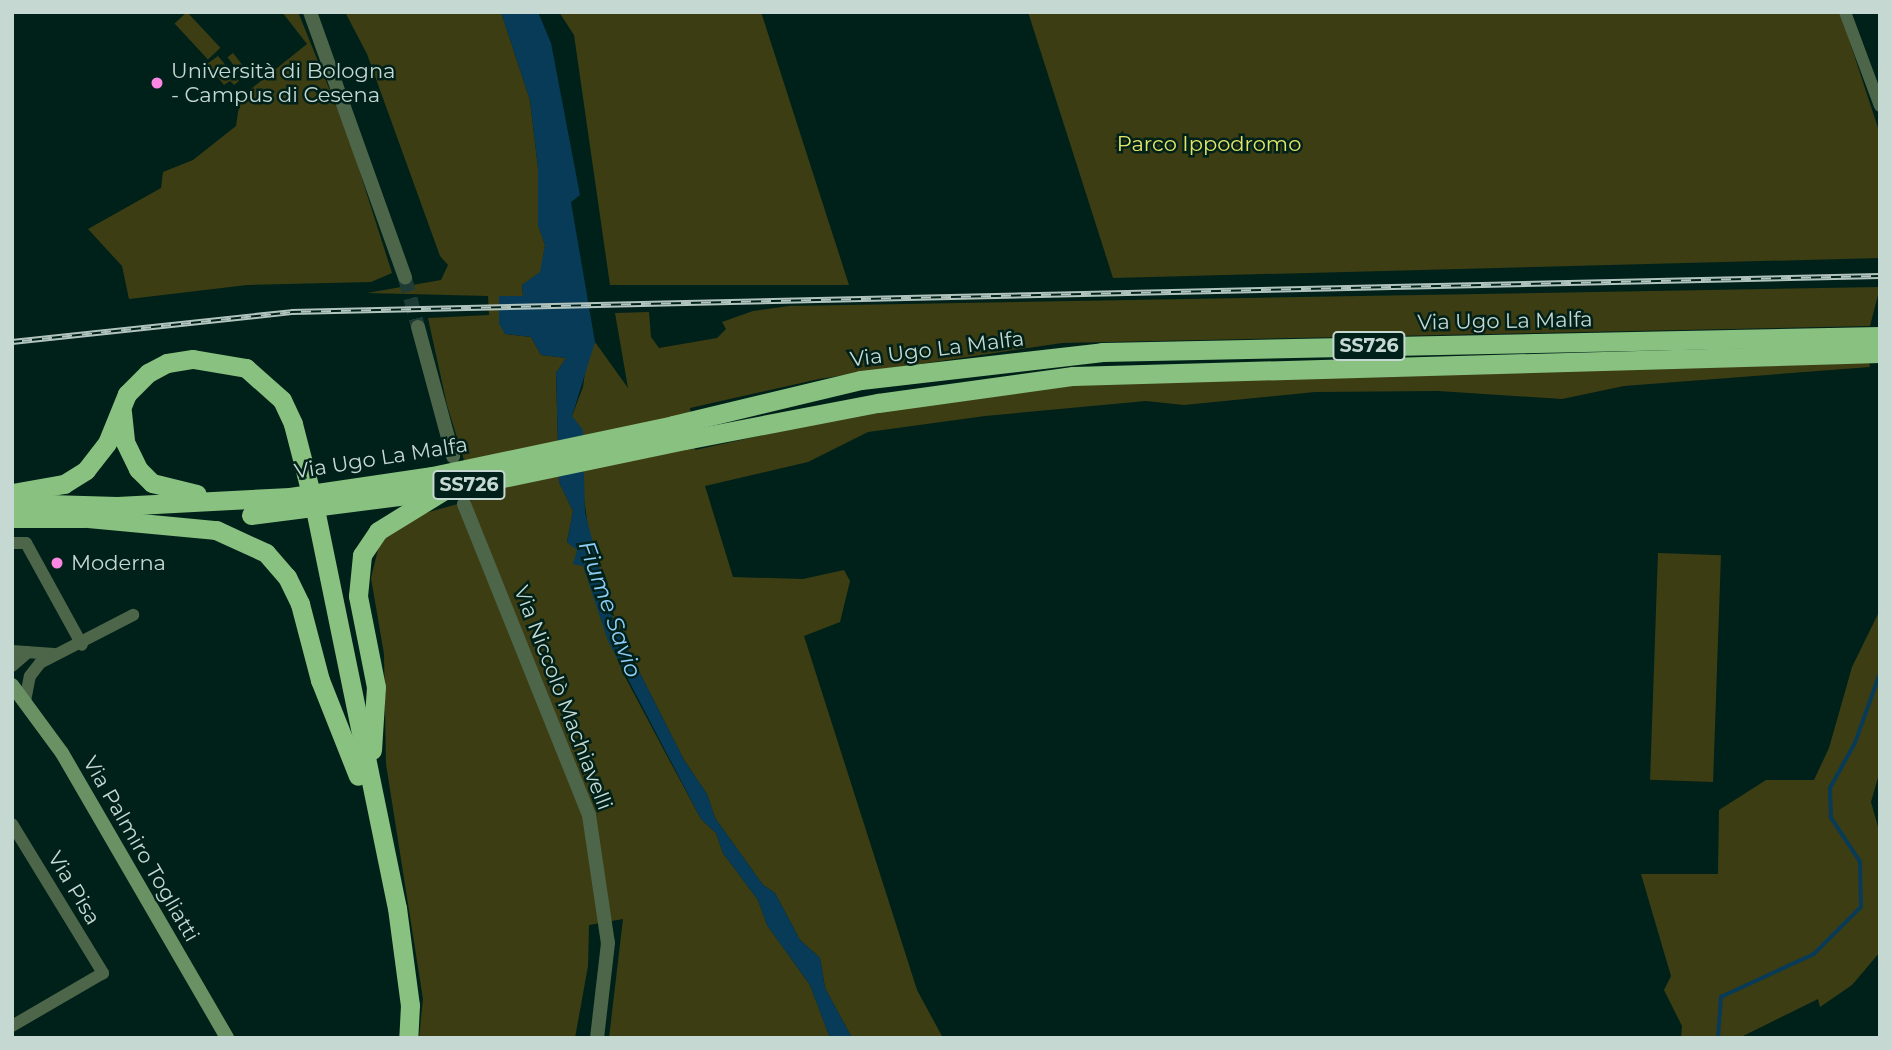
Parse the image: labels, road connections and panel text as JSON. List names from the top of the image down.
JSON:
{
  "streets": {
    "highway": ["Via Ugo La Malfa", "SS726"],
    "main road": ["Via Palmiro Togliatti"],
    "street": ["Via Niccolò Machiavelli", "Via Pisa"]
  },
  "water": ["Fiume Savio"],
  "parks": ["Parco Ippodromo"],
  "places": ["Università di Bologna - Campus di Cesena", "Moderna"]
}
